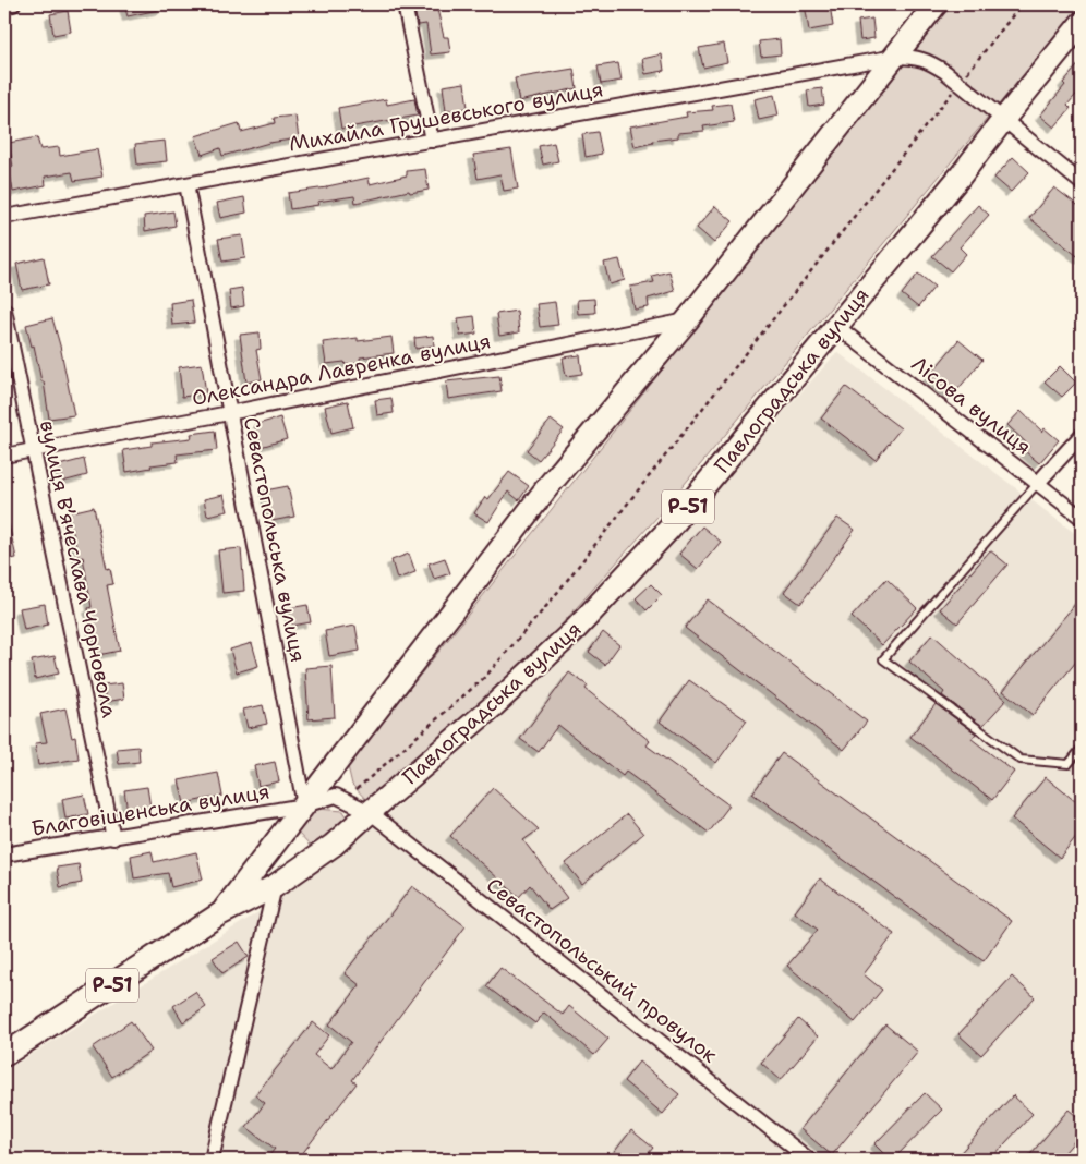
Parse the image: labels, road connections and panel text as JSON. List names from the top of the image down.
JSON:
{
  "streets": {
    "main road": ["Павлоградська вулиця", "Р-51"],
    "street": [
      "Михайла Грушевського вулиця",
      "Олександра Лавренка вулиця",
      "Лісова вулиця",
      "Севастопольська вулиця",
      "вулиця В’ячеслава Чорновола",
      "Благовіщенська вулиця",
      "Севастопольський провулок"
    ]
  },
  "crossings": [
    ["Михайла Грушевського вулиця", "Павлоградська вулиця"],
    ["Михайла Грушевського вулиця", "Севастопольська вулиця"],
    ["Олександра Лавренка вулиця", "Павлоградська вулиця"],
    ["Олександра Лавренка вулиця", "Севастопольська вулиця"],
    ["Олександра Лавренка вулиця", "вулиця В’ячеслава Чорновола"],
    ["Павлоградська вулиця", "Лісова вулиця"],
    ["Павлоградська вулиця", "Севастопольська вулиця"],
    ["Павлоградська вулиця", "Благовіщенська вулиця"],
    ["Павлоградська вулиця", "Севастопольський провулок"],
    ["Севастопольська вулиця", "Благовіщенська вулиця"],
    ["вулиця В’ячеслава Чорновола", "Благовіщенська вулиця"],
    ["Благовіщенська вулиця", "Севастопольський провулок"]
  ]
}
